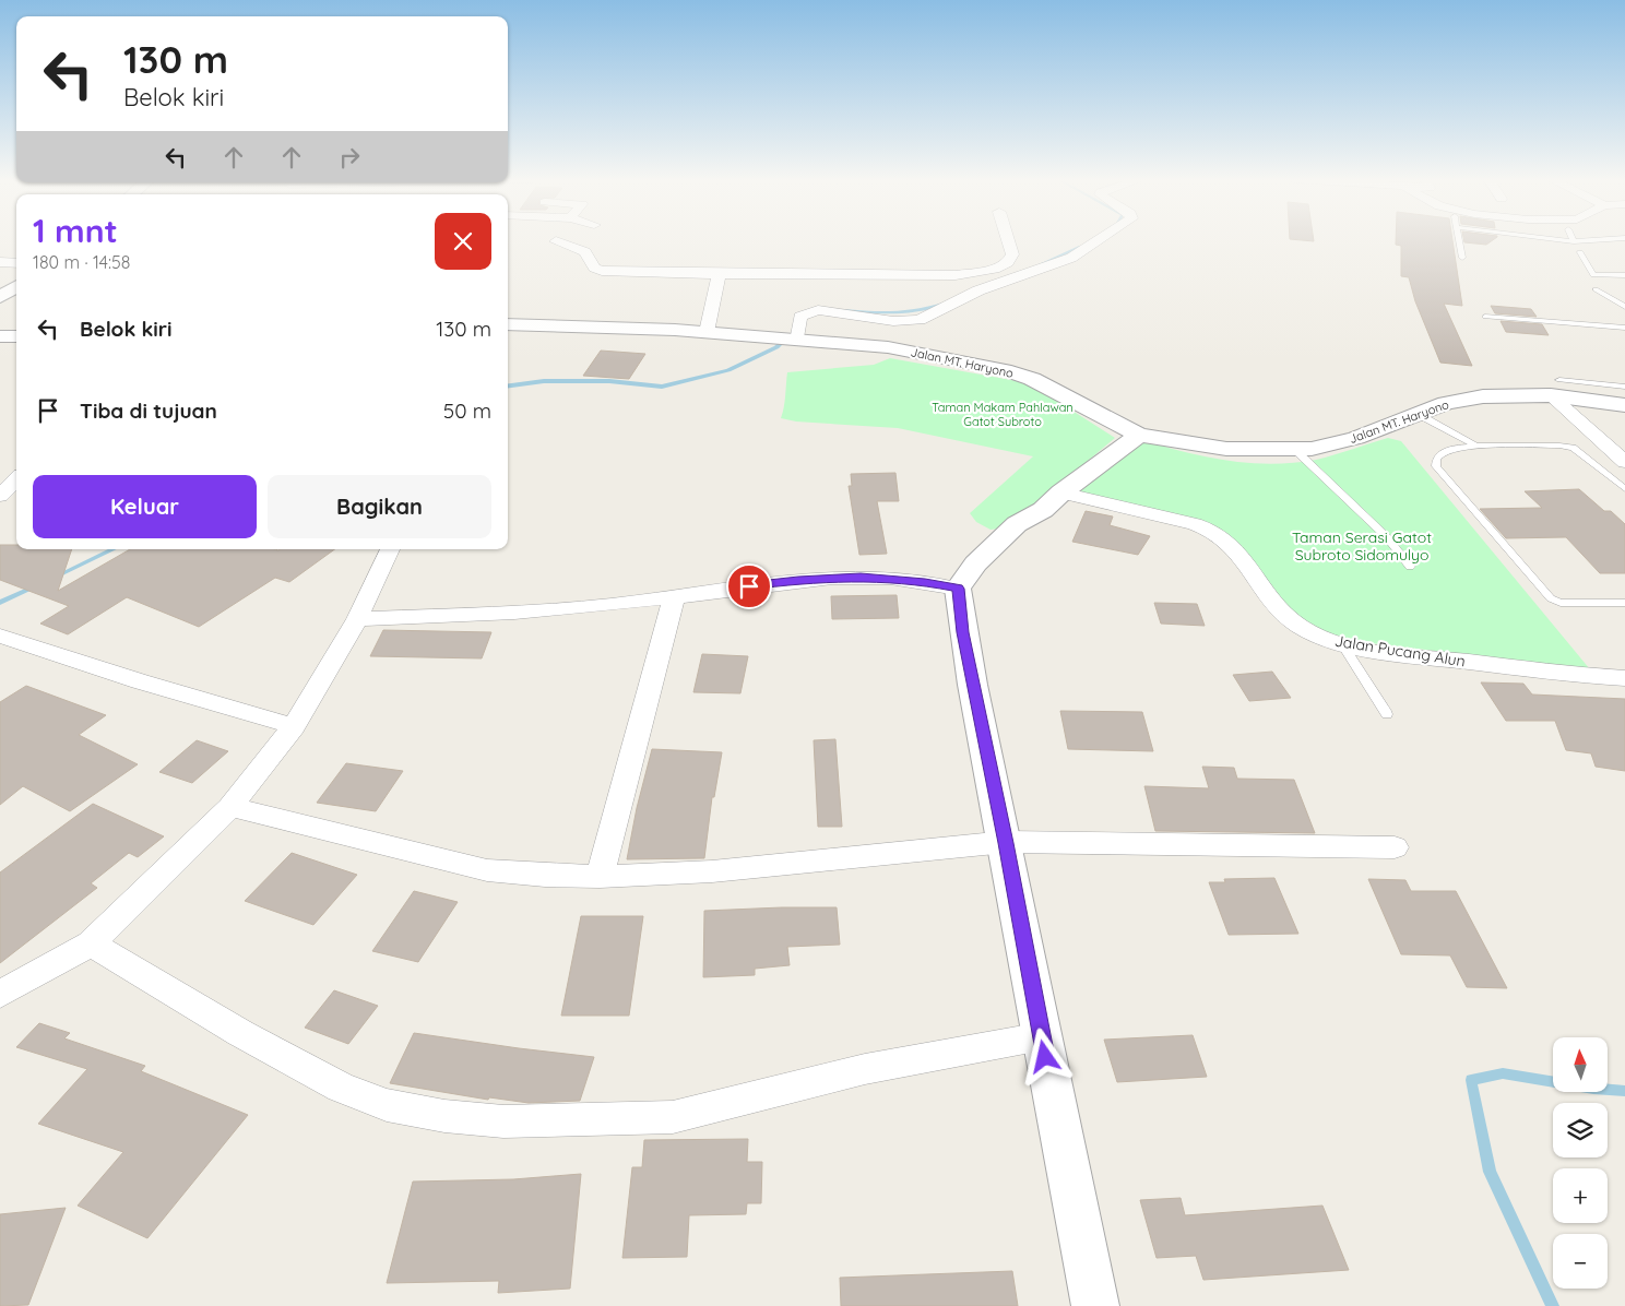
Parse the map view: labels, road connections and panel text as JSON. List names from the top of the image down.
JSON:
{
  "streets": {
    "street": ["Jalan MT. Haryono", "Jalan Pucang Alun"]
  },
  "parks": ["Taman Makam Pahlawan Gatot Subroto", "Taman Serasi Gatot Subroto Sidomulyo"],
  "north": "top",
  "page": {
    "turn": ["130 m", "Belok kiri"],
    "heading": ["1 mnt", "180 m · 14:58"],
    "list": [
      {
        "name": "Belok kiri",
        "value": "130 m"
      },
      {
        "name": "Tiba di tujuan",
        "value": "50 m"
      }
    ],
    "buttons": ["Keluar", "Bagikan"],
    "map_buttons": ["+", "−"]
  }
}
